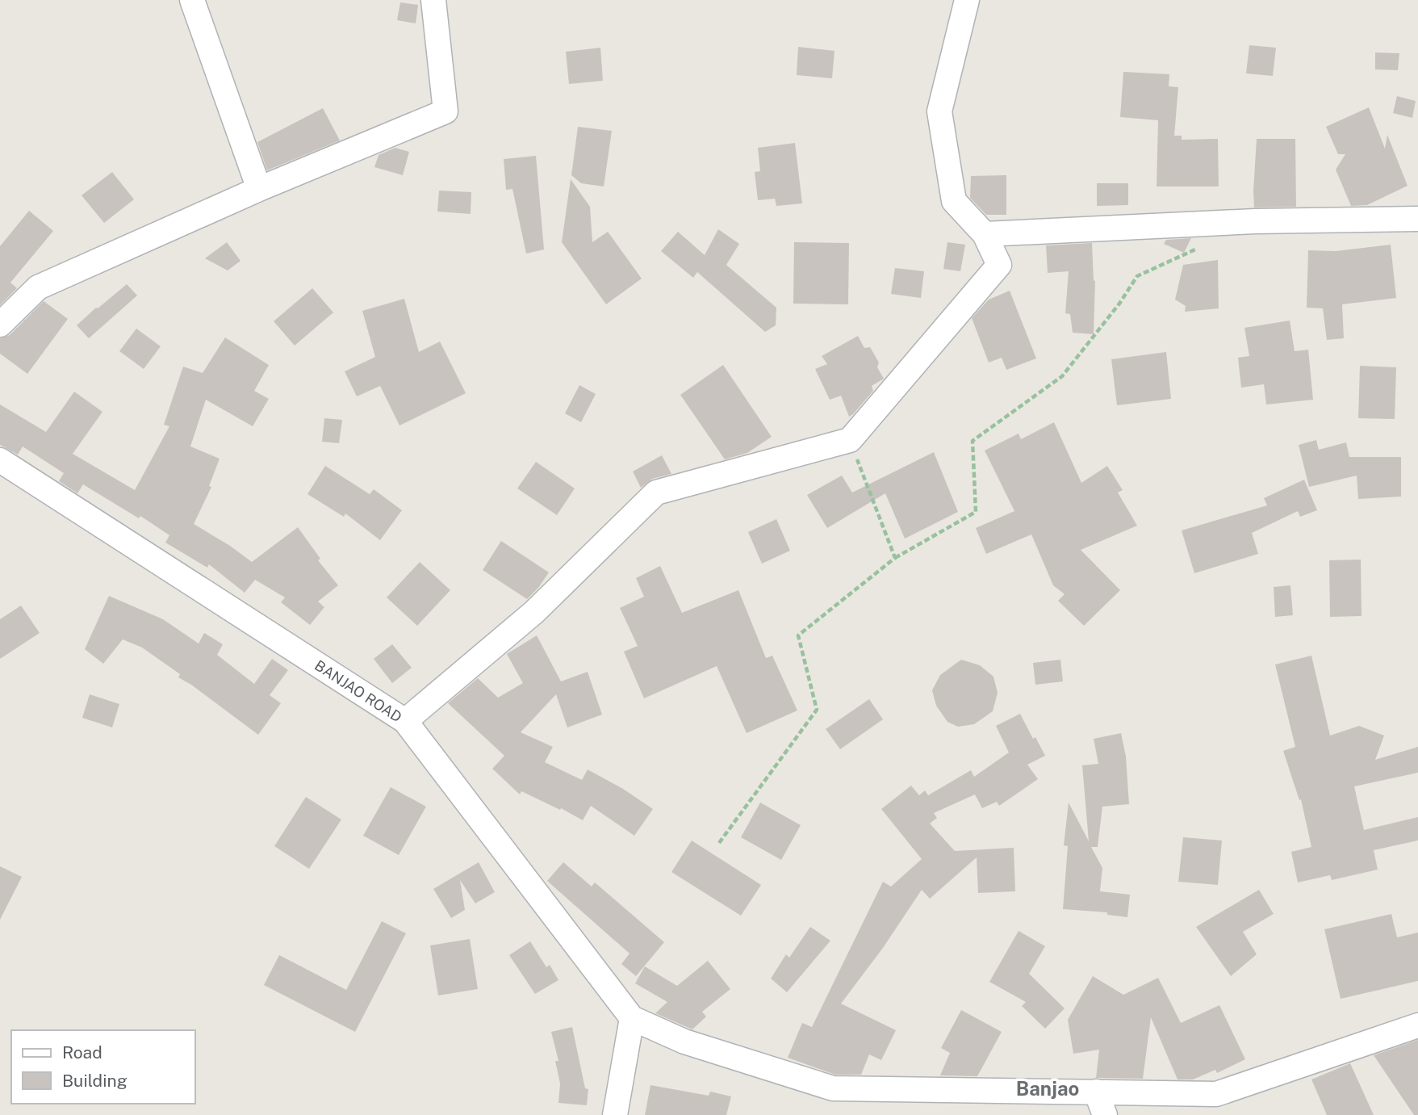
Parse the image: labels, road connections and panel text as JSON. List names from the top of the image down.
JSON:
{
  "streets": {
    "street": ["BANJAO ROAD"]
  },
  "districts": ["Banjao"],
  "legend": ["Road", "Building"]
}
